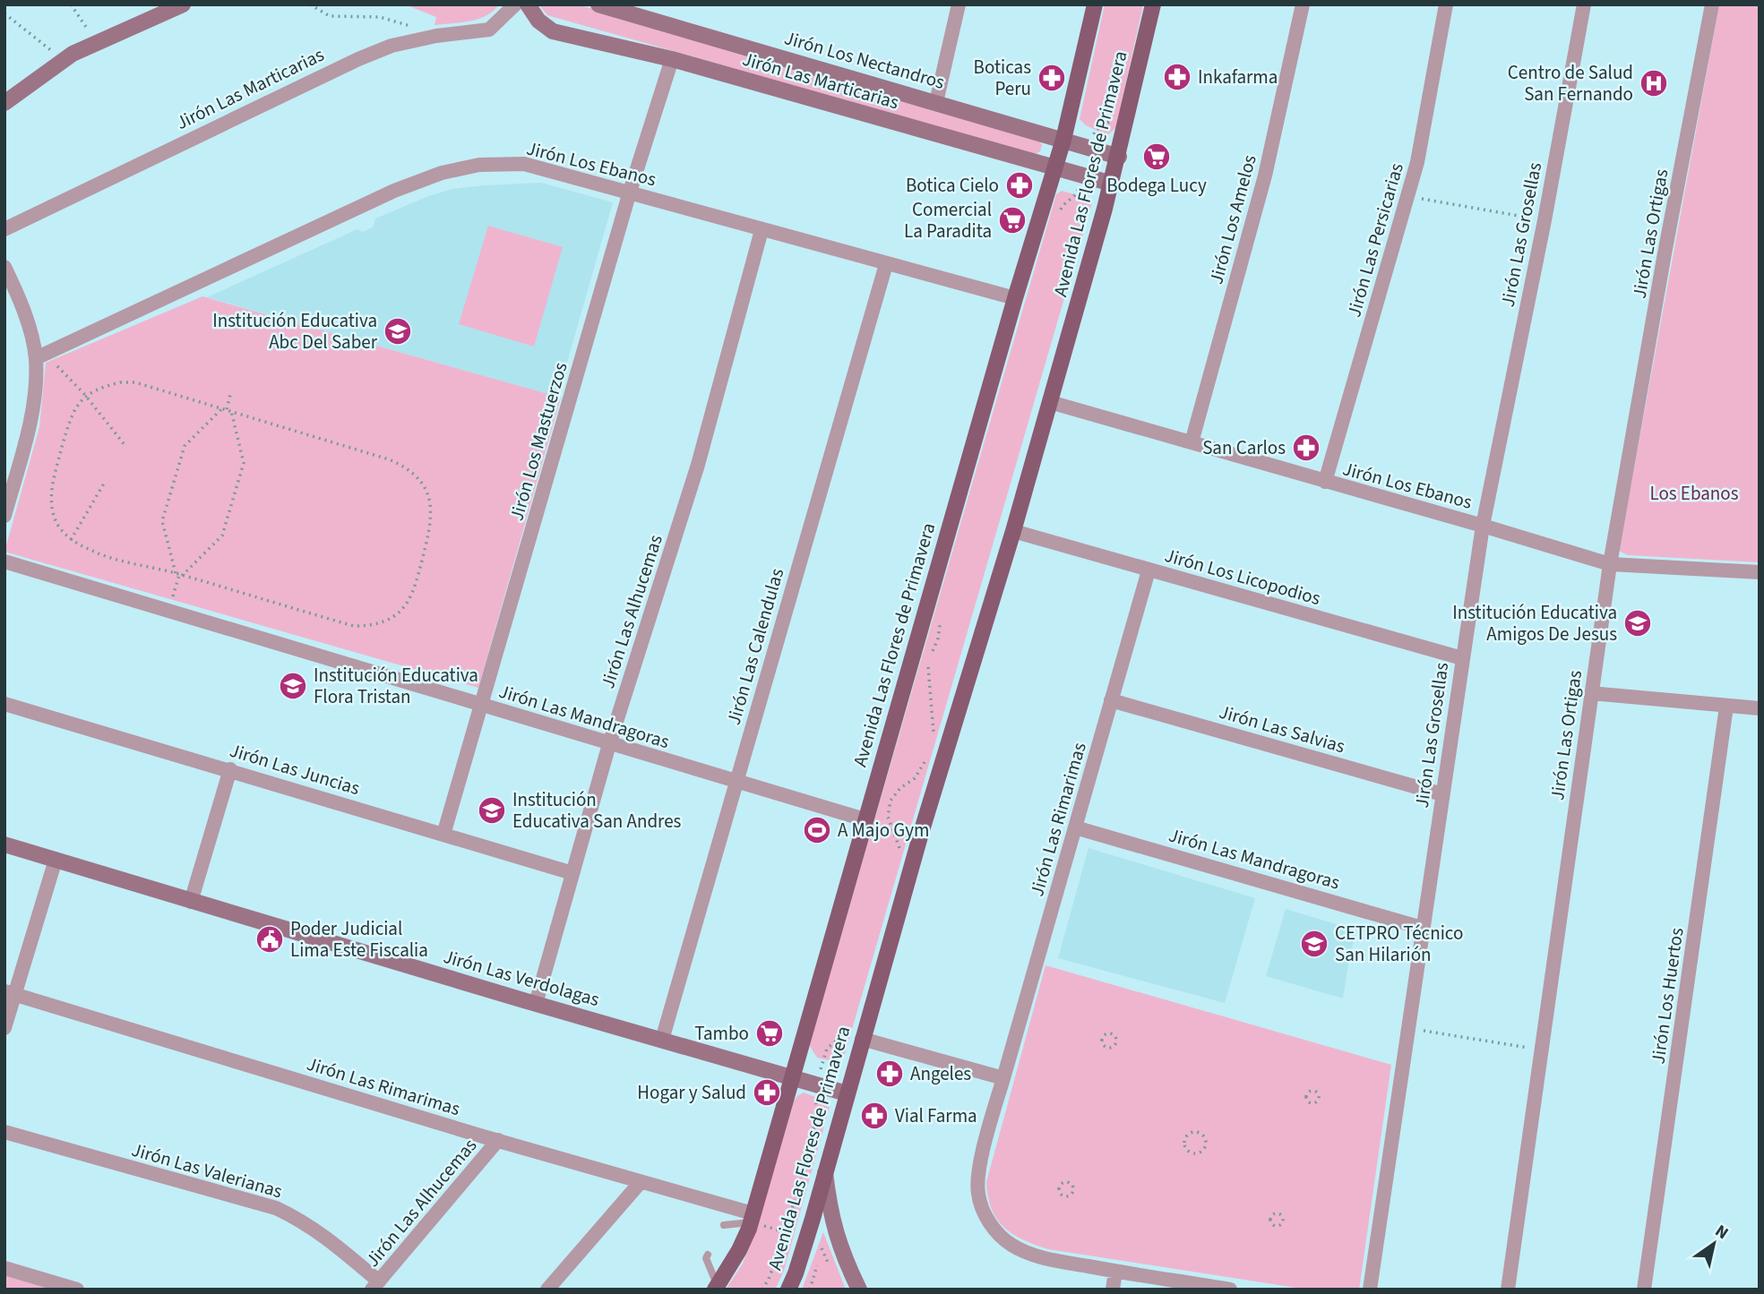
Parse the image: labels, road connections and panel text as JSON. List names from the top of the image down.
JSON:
{
  "streets": {
    "main road": ["Avenida Las Flores de Primavera"],
    "street": [
      "Jirón Los Nectandros",
      "Jirón Las Marticarias",
      "Jirón Los Ebanos",
      "Jirón Los Amelos",
      "Jirón Las Ortigas",
      "Jirón Las Grosellas",
      "Jirón Las Persicarias",
      "Jirón Los Mastuerzos",
      "Jirón Los Licopodios",
      "Jirón Las Alhucemas",
      "Jirón Las Calendulas",
      "Jirón Las Mandragoras",
      "Jirón Las Salvias",
      "Jirón Las Juncias",
      "Jirón Las Rimarimas",
      "Jirón Las Verdolagas",
      "Jirón Los Huertos",
      "Jirón Las Valerianas"
    ]
  },
  "crossings": [
    ["Jirón Los Nectandros", "Avenida Las Flores de Primavera"],
    ["Jirón Las Marticarias", "Avenida Las Flores de Primavera"],
    ["Jirón Las Marticarias", "Jirón Los Mastuerzos"],
    ["Jirón Los Ebanos", "Avenida Las Flores de Primavera"],
    ["Jirón Los Ebanos", "Jirón Los Amelos"],
    ["Jirón Los Ebanos", "Jirón Las Ortigas"],
    ["Jirón Los Ebanos", "Jirón Las Grosellas"],
    ["Jirón Los Ebanos", "Jirón Las Persicarias"],
    ["Jirón Los Ebanos", "Jirón Los Mastuerzos"],
    ["Jirón Los Ebanos", "Jirón Las Alhucemas"],
    ["Jirón Los Ebanos", "Jirón Las Calendulas"],
    ["Avenida Las Flores de Primavera", "Jirón Los Licopodios"],
    ["Avenida Las Flores de Primavera", "Jirón Las Mandragoras"],
    ["Avenida Las Flores de Primavera", "Jirón Las Rimarimas"],
    ["Avenida Las Flores de Primavera", "Jirón Las Verdolagas"],
    ["Jirón Las Grosellas", "Jirón Los Licopodios"],
    ["Jirón Las Grosellas", "Jirón Las Mandragoras"],
    ["Jirón Las Grosellas", "Jirón Las Salvias"],
    ["Jirón Los Mastuerzos", "Jirón Las Mandragoras"],
    ["Jirón Los Mastuerzos", "Jirón Las Juncias"],
    ["Jirón Los Licopodios", "Jirón Las Rimarimas"],
    ["Jirón Las Alhucemas", "Jirón Las Mandragoras"],
    ["Jirón Las Alhucemas", "Jirón Las Juncias"],
    ["Jirón Las Alhucemas", "Jirón Las Rimarimas"],
    ["Jirón Las Alhucemas", "Jirón Las Verdolagas"],
    ["Jirón Las Alhucemas", "Jirón Las Valerianas"],
    ["Jirón Las Calendulas", "Jirón Las Mandragoras"],
    ["Jirón Las Calendulas", "Jirón Las Verdolagas"],
    ["Jirón Las Mandragoras", "Jirón Las Rimarimas"],
    ["Jirón Las Salvias", "Jirón Las Rimarimas"]
  ],
  "parks": ["Los Ebanos"],
  "places": {
    "pharmacy": [
      "Inkafarma",
      "Boticas Peru",
      "Botica Cielo",
      "San Carlos",
      "Angeles",
      "Hogar y Salud",
      "Vial Farma"
    ],
    "hospital": ["Centro de Salud San Fernando"],
    "supermarket": ["Bodega Lucy", "Comercial La Paradita", "Tambo"],
    "school or university": [
      "Institución Educativa Abc Del Saber",
      "Institución Educativa Amigos De Jesus",
      "Institución Educativa Flora Tristan",
      "Institución Educativa San Andres",
      "CETPRO Técnico San Hilarión"
    ],
    "sports": ["A Majo Gym"],
    "public building": ["Poder Judicial Lima Este Fiscalia"]
  },
  "north": "top right"
}
